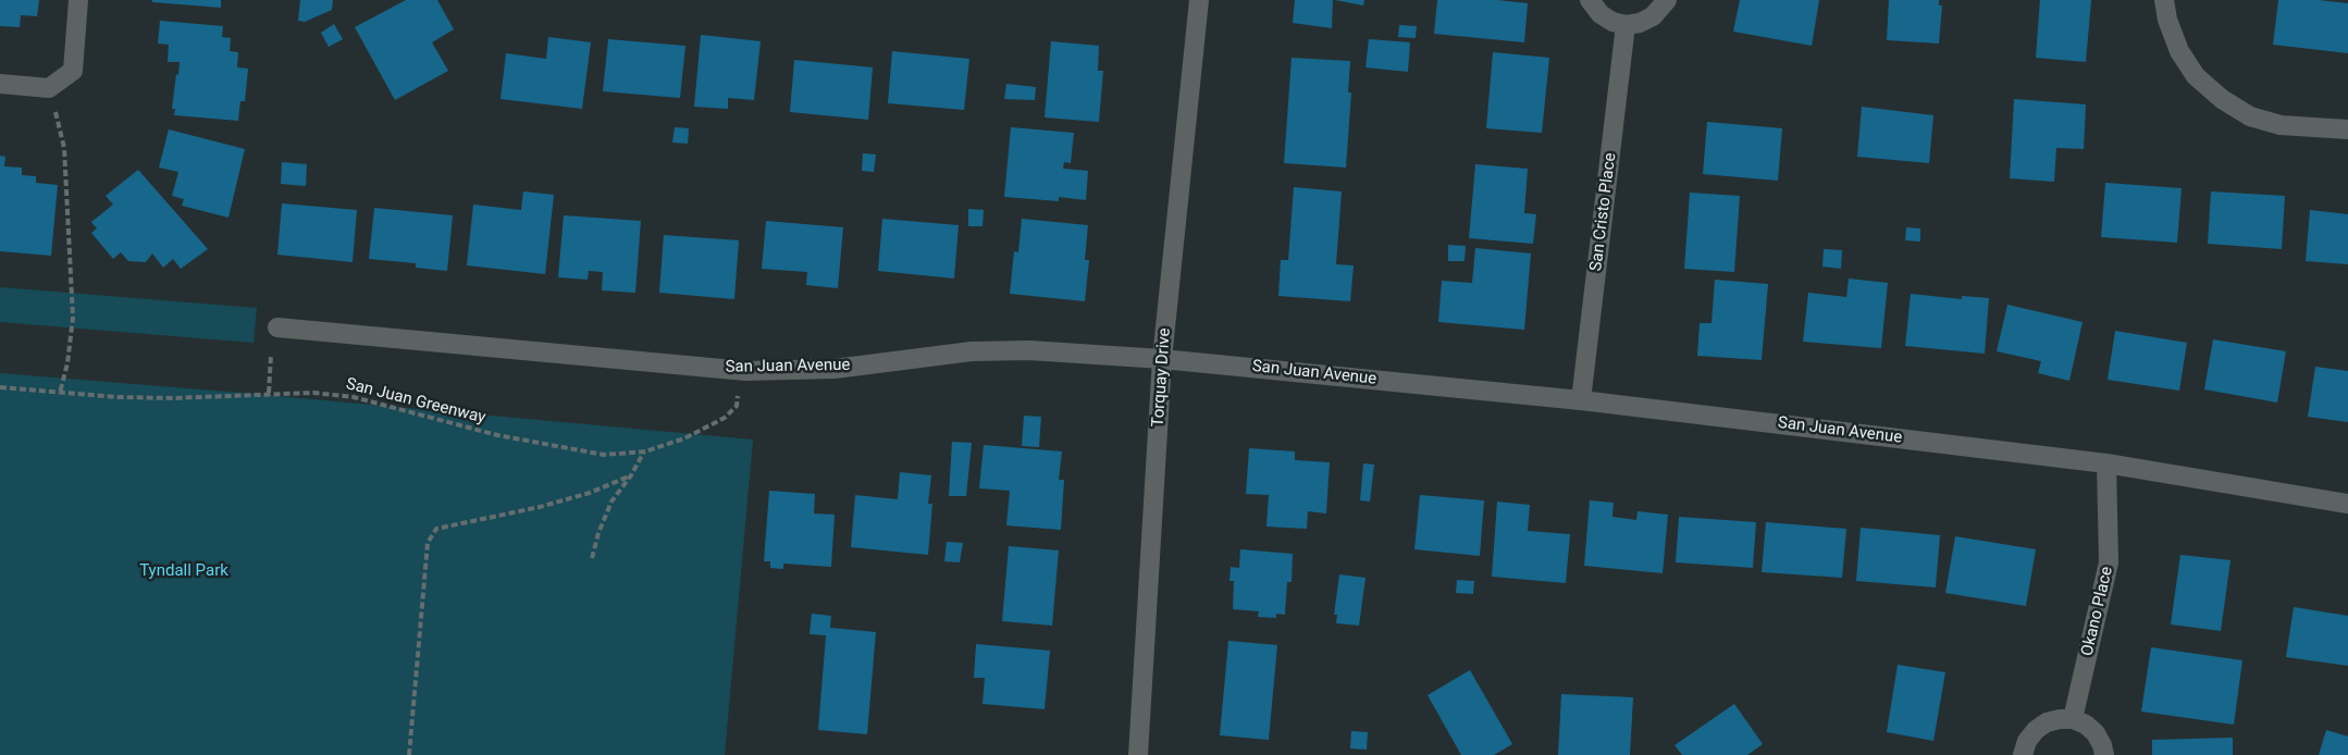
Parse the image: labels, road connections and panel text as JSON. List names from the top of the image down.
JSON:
{
  "streets": {
    "street": [
      "San Cristo Place",
      "San Juan Avenue",
      "Torquay Drive",
      "Okano Place"
    ],
    "path": ["San Juan Greenway"]
  },
  "crossings": [
    ["San Cristo Place", "San Juan Avenue"],
    ["San Juan Avenue", "Torquay Drive"],
    ["San Juan Avenue", "San Juan Greenway"],
    ["San Juan Avenue", "Okano Place"]
  ],
  "parks": ["Tyndall Park"]
}
